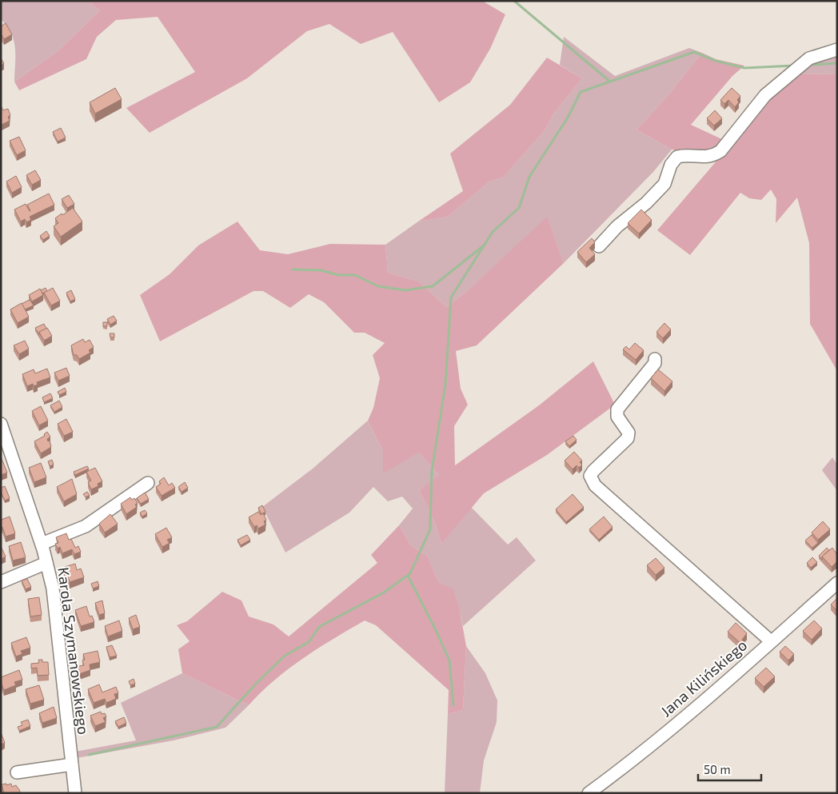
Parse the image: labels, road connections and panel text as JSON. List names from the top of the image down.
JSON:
{
  "streets": {
    "street": ["Karola Szymanowskiego", "Jana Kilińskiego"]
  },
  "scale_bar": "50 m"
}
